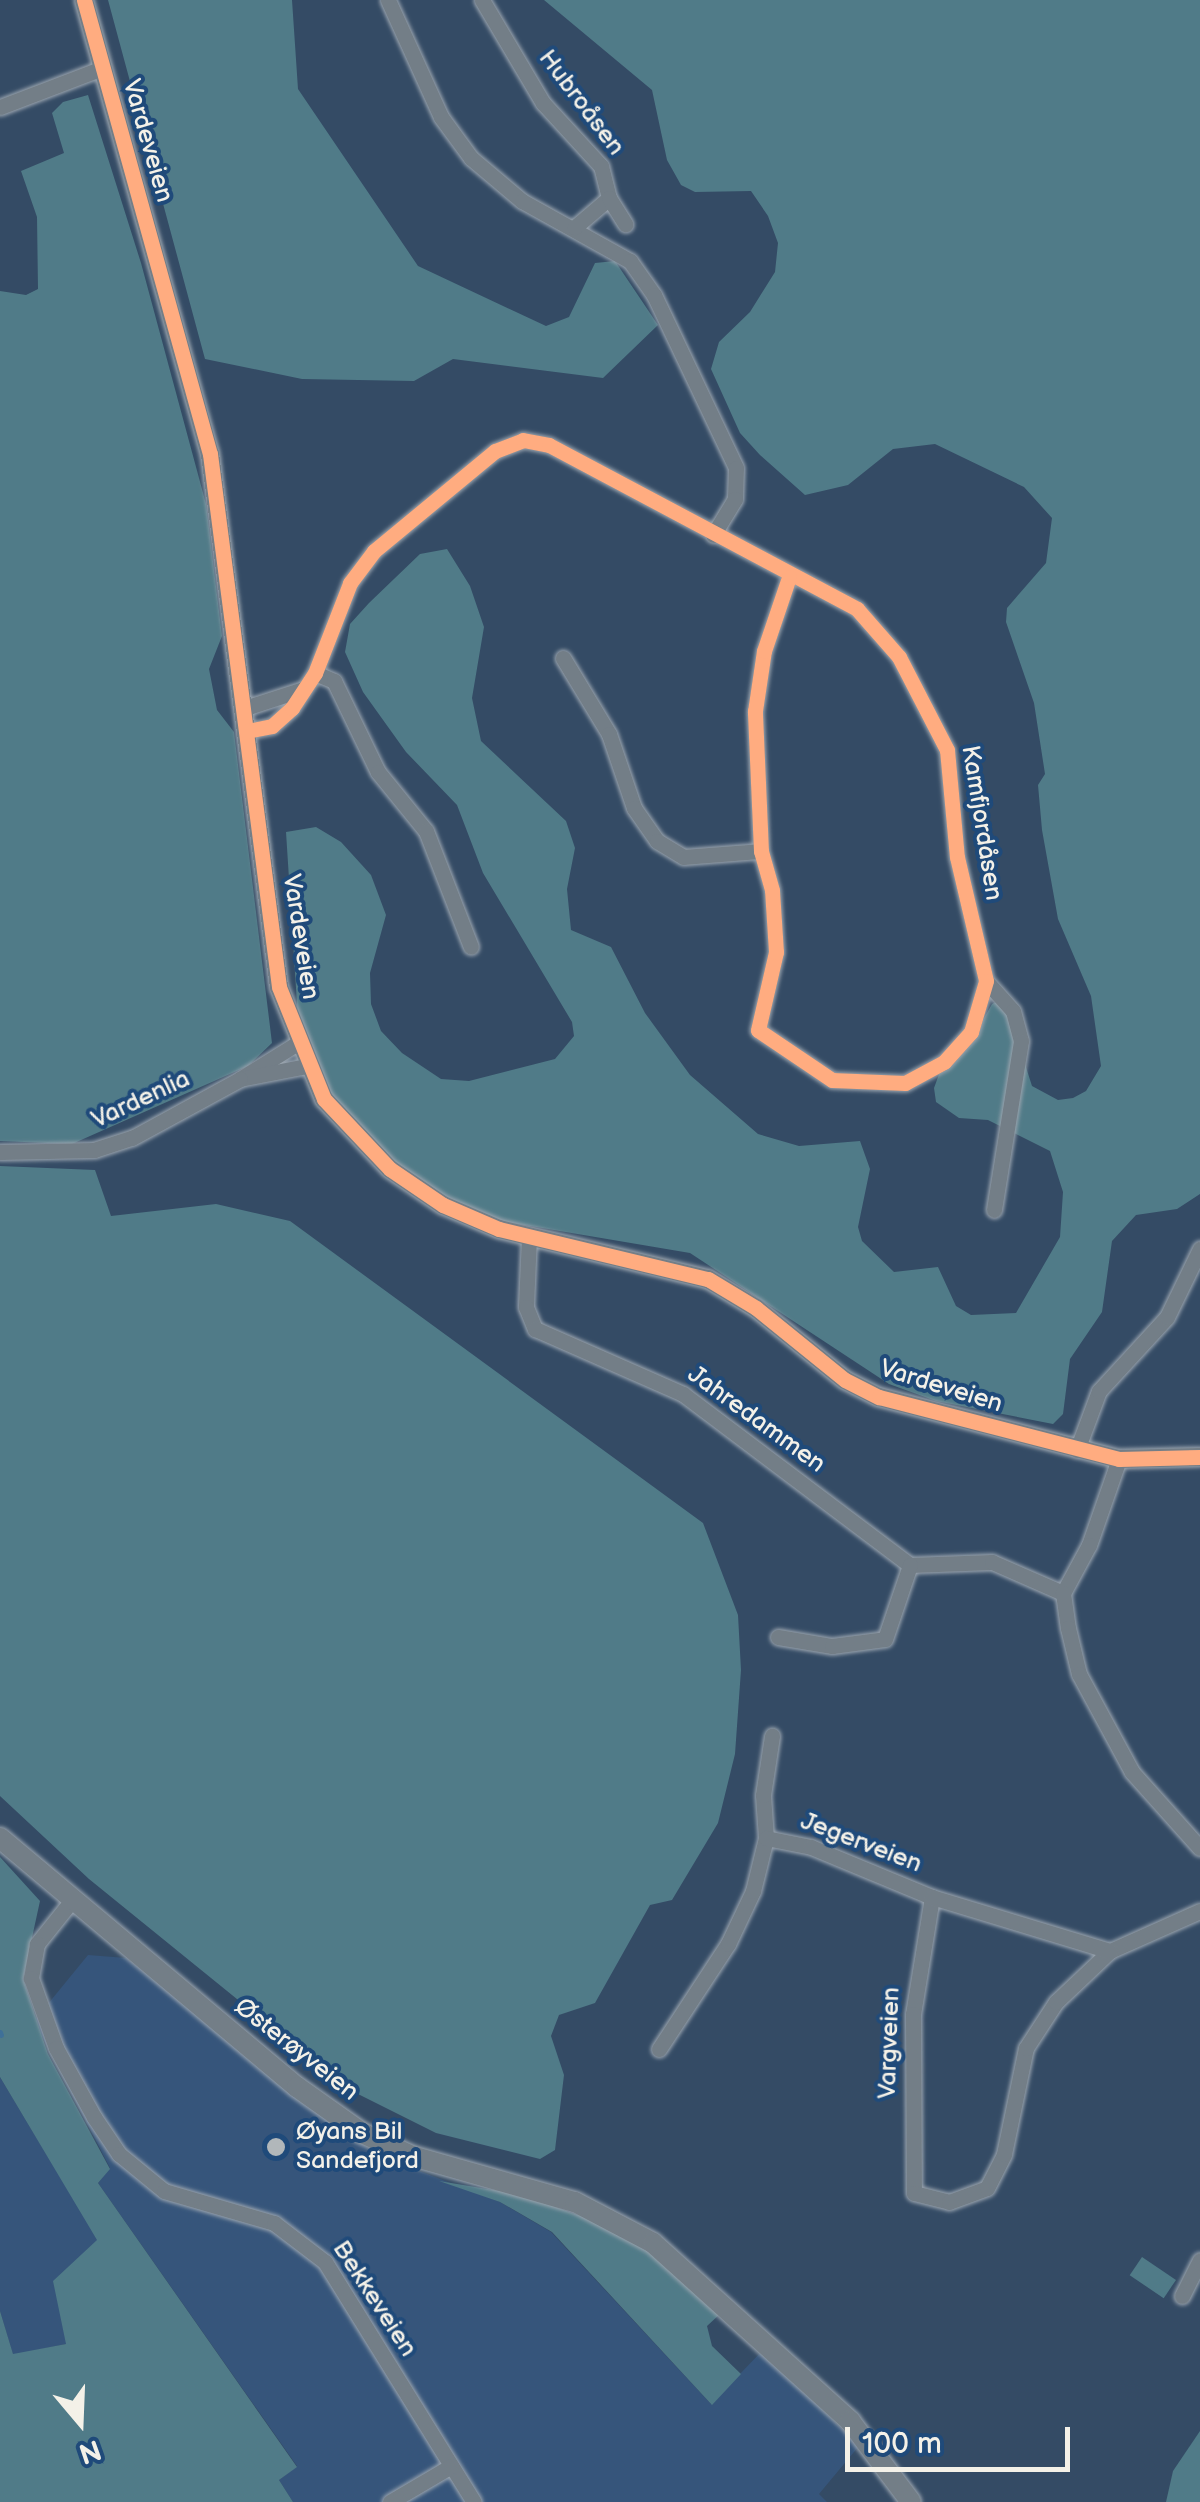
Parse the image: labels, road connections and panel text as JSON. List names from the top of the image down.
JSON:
{
  "streets": {
    "main road": ["Østerøyveien"],
    "street": [
      "Hubroåsen",
      "Vardeveien",
      "Kamfjordåsen",
      "Vardenlia",
      "Jahredammen",
      "Jegerveien",
      "Vargveien",
      "Bekkeveien"
    ]
  },
  "crossings": [
    ["Vardeveien", "Kamfjordåsen"],
    ["Vardeveien", "Vardenlia"],
    ["Vardeveien", "Jahredammen"],
    ["Jegerveien", "Vargveien"],
    ["Østerøyveien", "Bekkeveien"]
  ],
  "places": ["Øyans Bil Sandefjord"],
  "scale_bar": "100 m",
  "north": "bottom"
}
